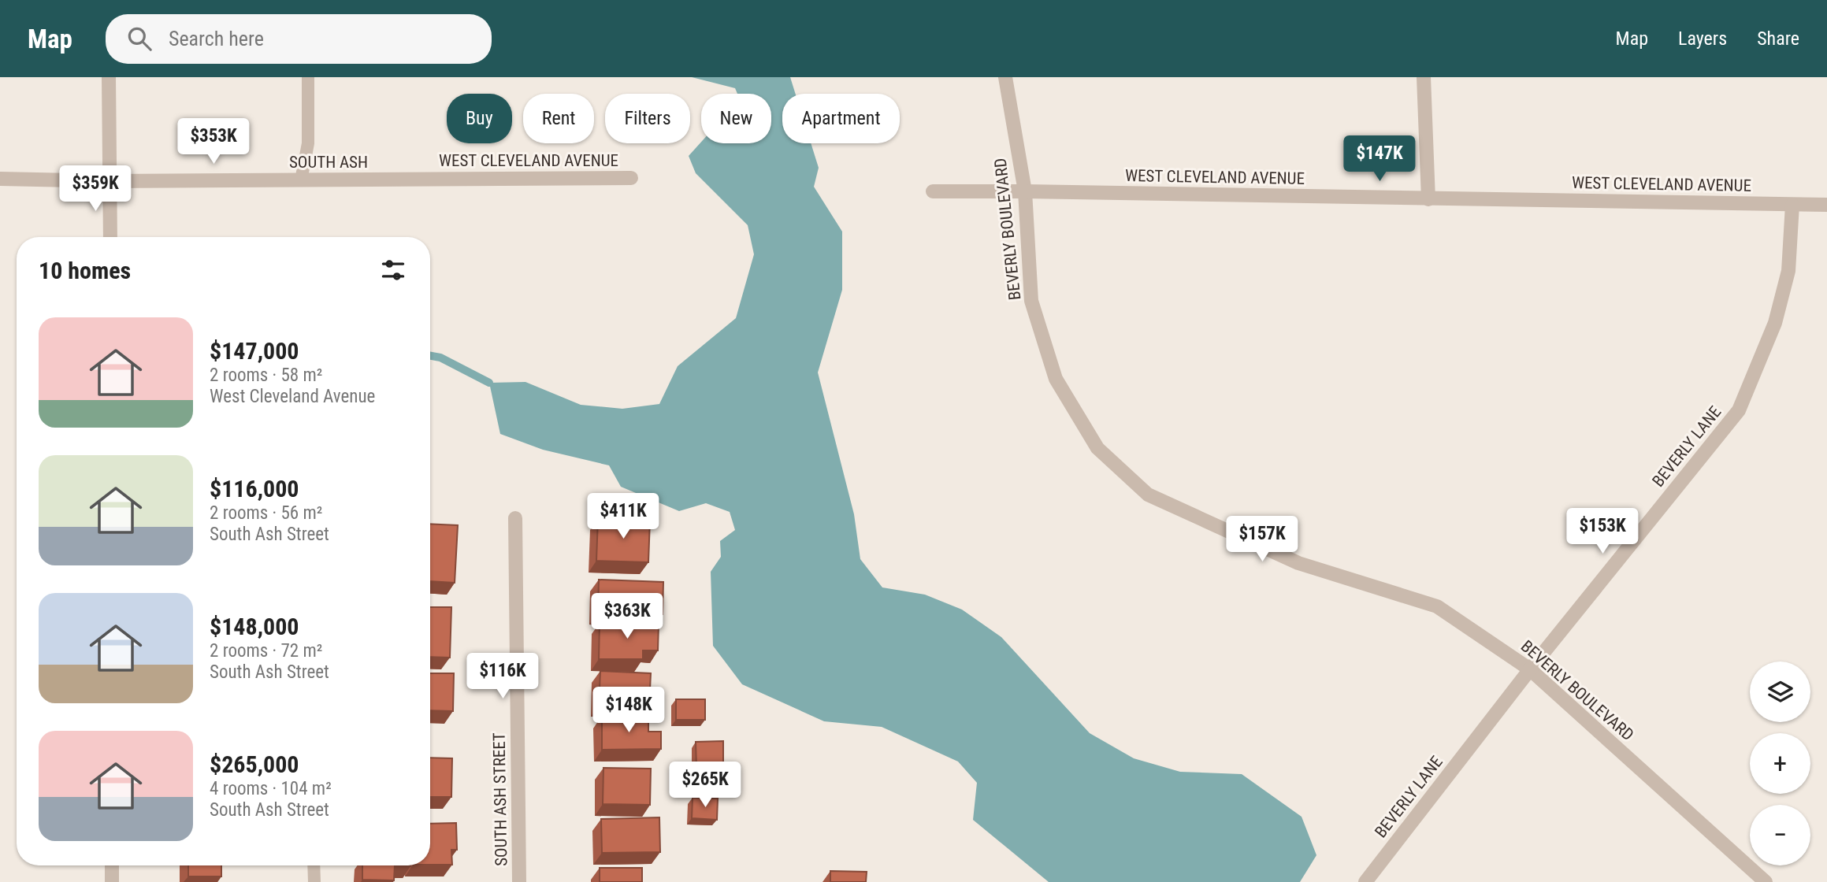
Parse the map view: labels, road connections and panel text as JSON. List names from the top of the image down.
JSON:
{
  "streets": {
    "street": [
      "WEST CLEVELAND AVENUE",
      "SOUTH ASH",
      "BEVERLY BOULEVARD",
      "BEVERLY LANE",
      "SOUTH ASH STREET"
    ]
  },
  "crossings": [
    ["WEST CLEVELAND AVENUE", "SOUTH ASH"],
    ["WEST CLEVELAND AVENUE", "BEVERLY BOULEVARD"],
    ["WEST CLEVELAND AVENUE", "BEVERLY LANE"],
    ["BEVERLY BOULEVARD", "BEVERLY LANE"]
  ],
  "page": {
    "header": "Map",
    "search": "Search here",
    "nav": ["Map", "Layers", "Share"],
    "chip": [
      "Buy",
      "Rent",
      "Filters",
      "New",
      "Apartment"
    ],
    "price": [
      "$353K",
      "$147K",
      "$359K",
      "$411K",
      "$153K",
      "$157K",
      "$363K",
      "$116K",
      "$148K",
      "$265K"
    ],
    "heading": "10 homes",
    "list": [
      {
        "name": "$147,000",
        "note": "2 rooms · 58 m² · West Cleveland Avenue"
      },
      {
        "name": "$116,000",
        "note": "2 rooms · 56 m² · South Ash Street"
      },
      {
        "name": "$148,000",
        "note": "2 rooms · 72 m² · South Ash Street"
      },
      {
        "name": "$265,000",
        "note": "4 rooms · 104 m² · South Ash Street"
      }
    ],
    "map_buttons": ["+", "−"]
  }
}
